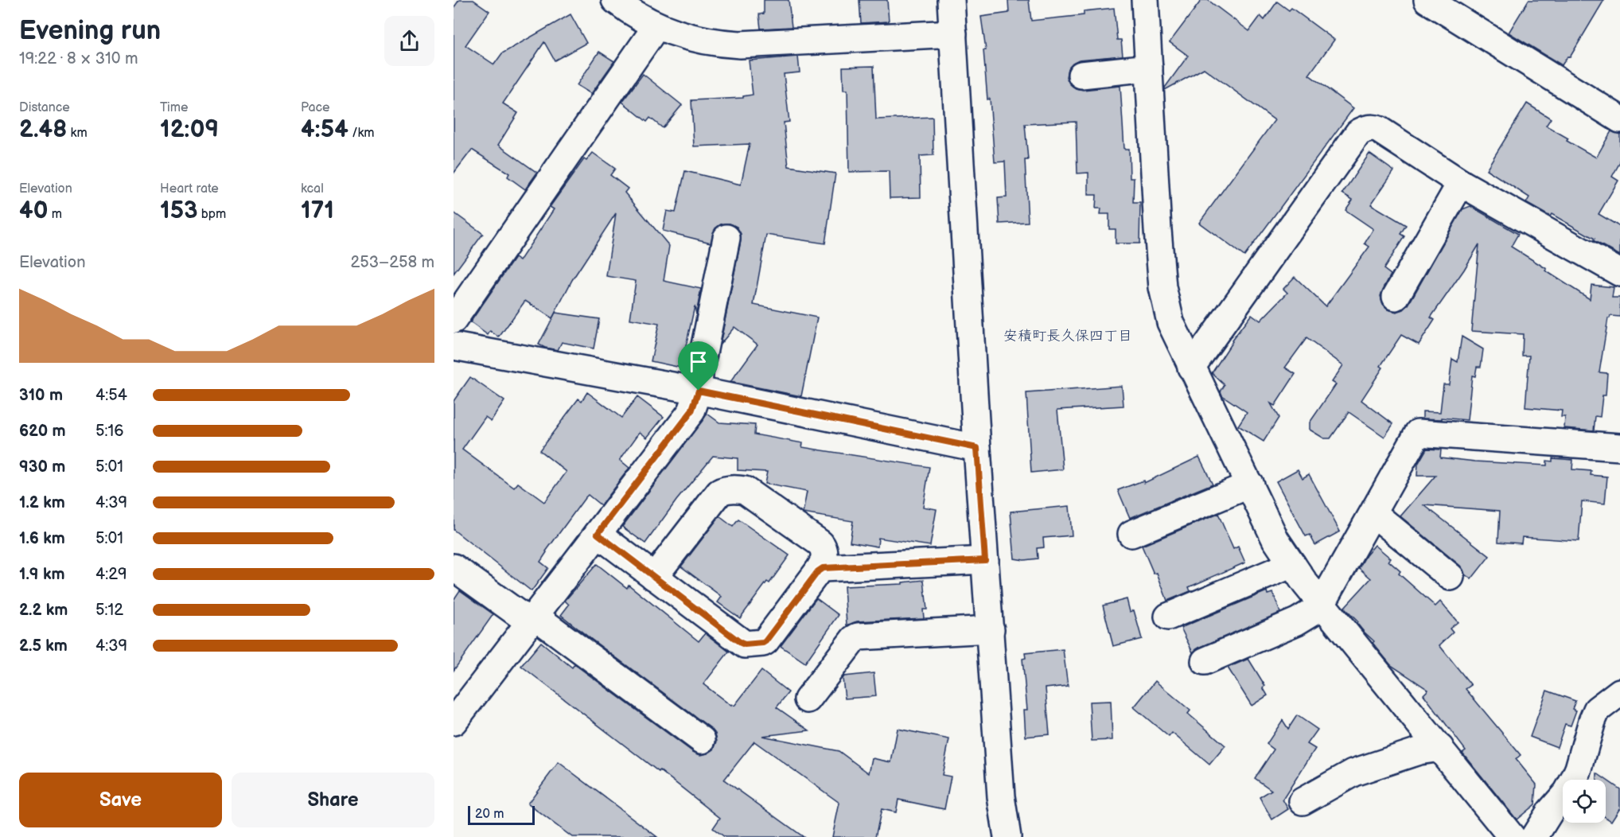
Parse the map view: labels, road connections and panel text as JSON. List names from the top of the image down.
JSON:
{
  "districts": ["安積町長久保四丁目"],
  "scale_bar": "20 m",
  "page": {
    "heading": ["Evening run", "19:22 · 8 × 310 m"],
    "stats": [
      ["Distance", "2.48 km"],
      ["Time", "12:09"],
      ["Pace", "4:54 /km"],
      ["Elevation", "40 m"],
      ["Heart rate", "153 bpm"],
      ["kcal", "171"]
    ],
    "chart": ["Elevation", "253–258 m"],
    "list": [
      {
        "name": "310 m",
        "note": "4:54"
      },
      {
        "name": "620 m",
        "note": "5:16"
      },
      {
        "name": "930 m",
        "note": "5:01"
      },
      {
        "name": "1.2 km",
        "note": "4:39"
      },
      {
        "name": "1.6 km",
        "note": "5:01"
      },
      {
        "name": "1.9 km",
        "note": "4:29"
      },
      {
        "name": "2.2 km",
        "note": "5:12"
      },
      {
        "name": "2.5 km",
        "note": "4:39"
      }
    ],
    "buttons": ["Save", "Share"],
    "scale": "20 m"
  }
}
